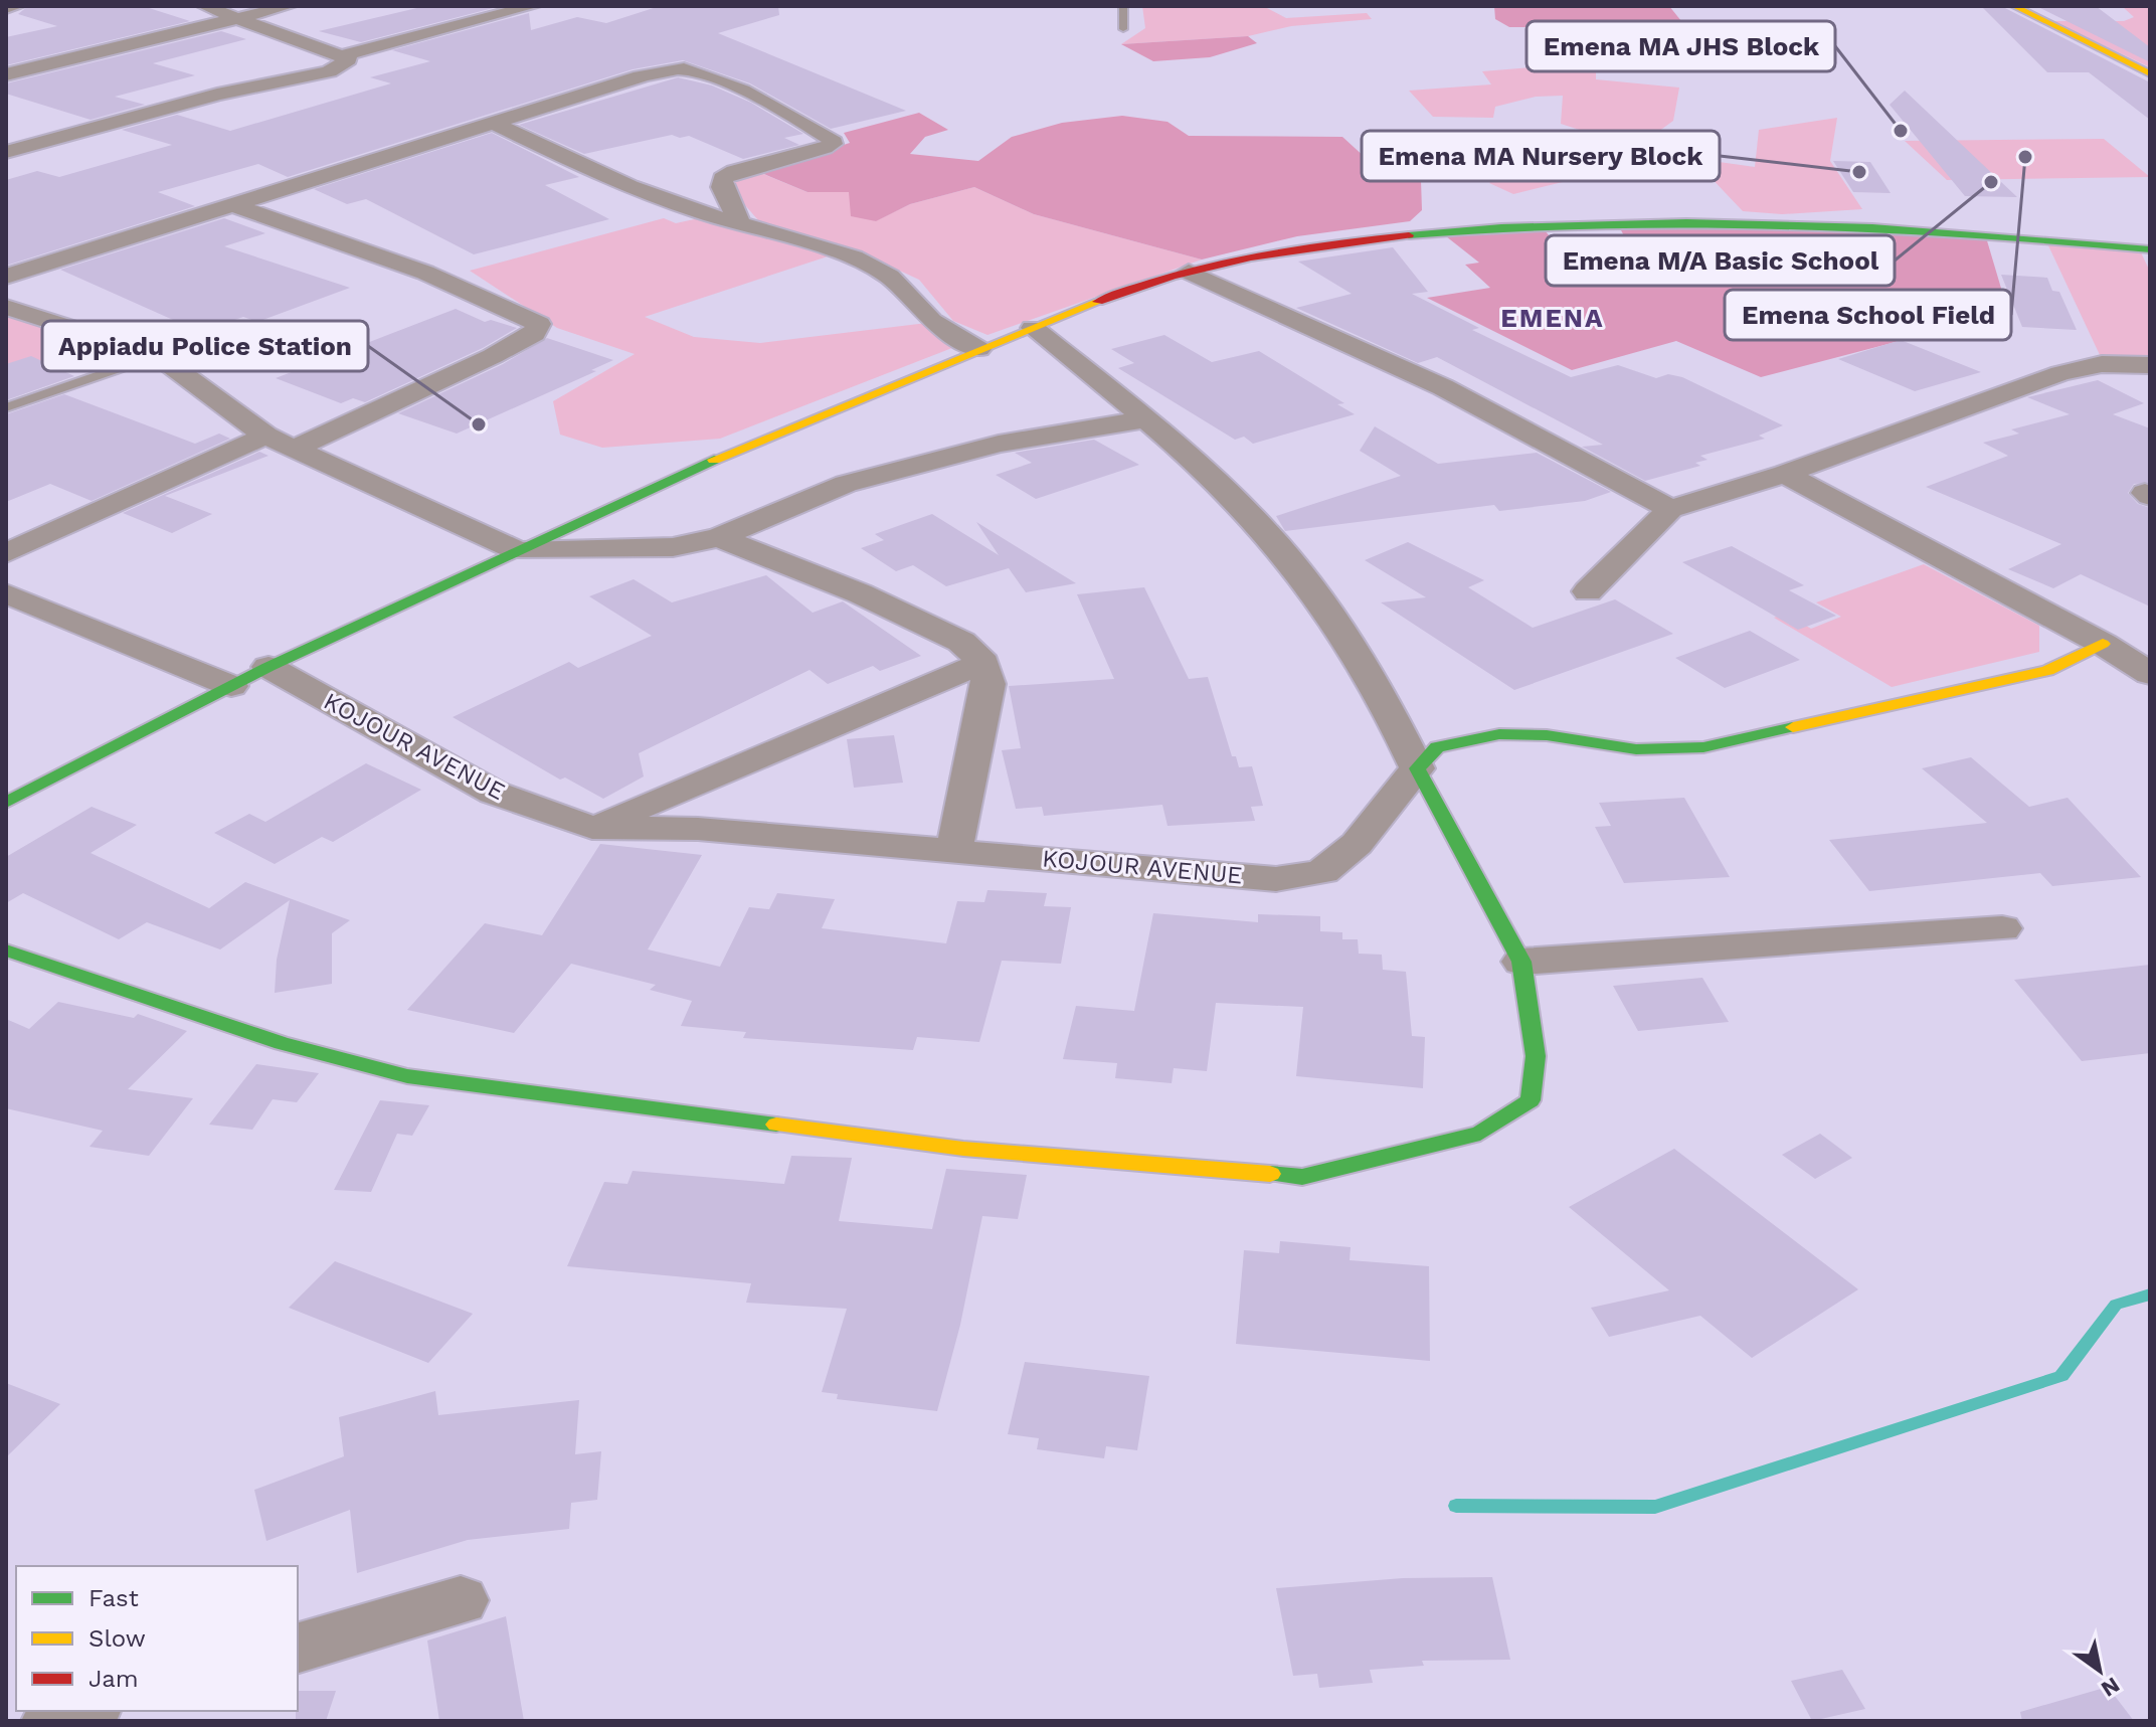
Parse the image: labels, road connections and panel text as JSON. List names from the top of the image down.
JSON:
{
  "streets": {
    "street": ["KOJOUR AVENUE"]
  },
  "districts": ["EMENA"],
  "places": [
    "Emena MA JHS Block",
    "Emena School Field",
    "Emena MA Nursery Block",
    "Emena M/A Basic School",
    "Appiadu Police Station"
  ],
  "legend": ["Fast", "Slow", "Jam"],
  "north": "bottom right"
}
